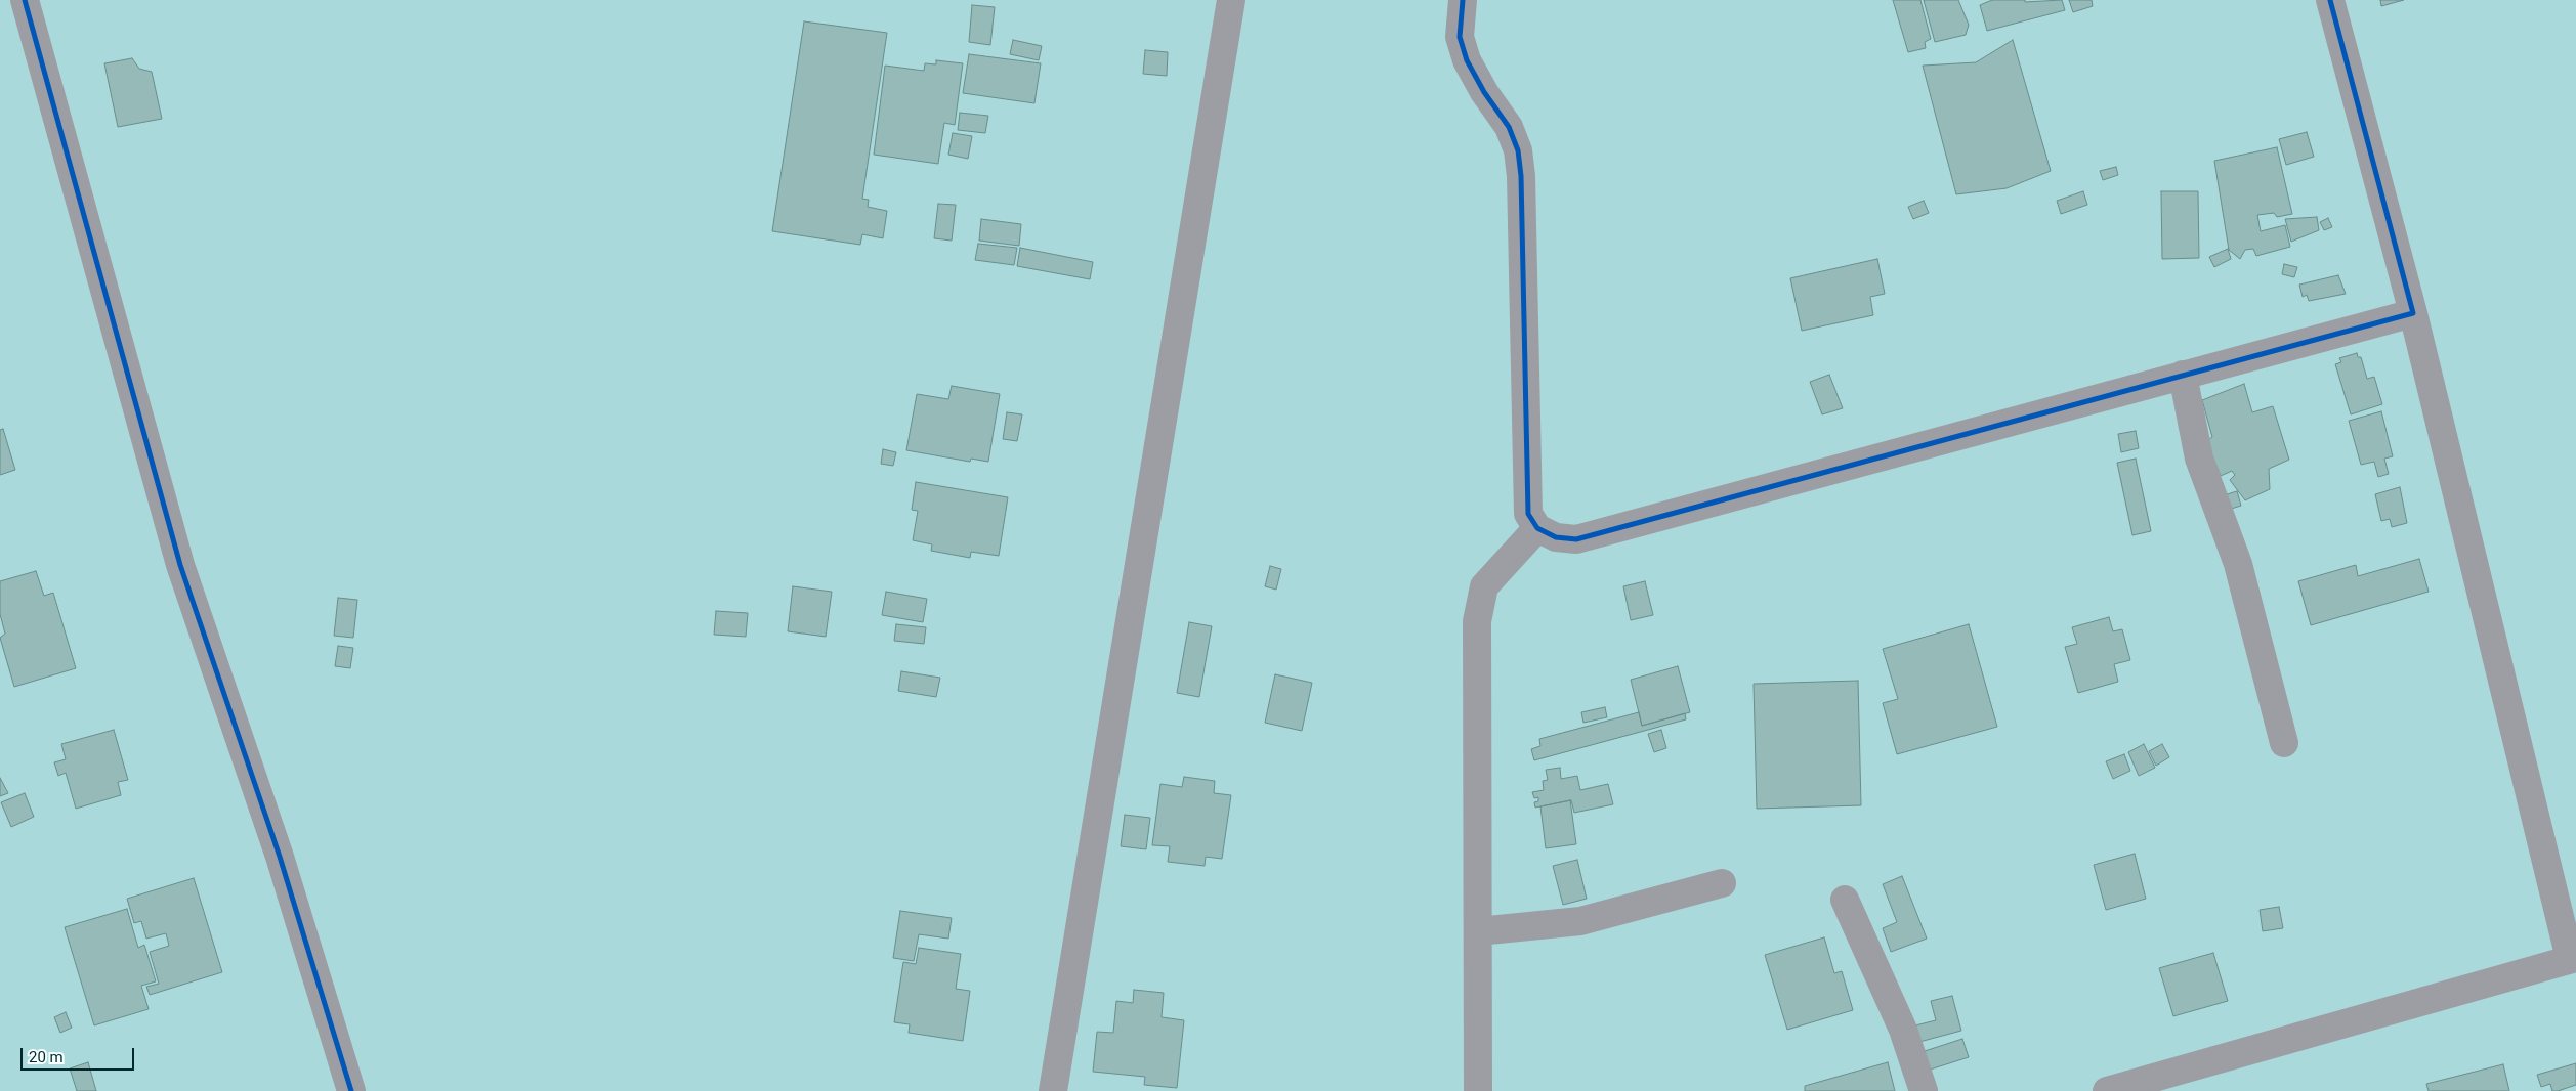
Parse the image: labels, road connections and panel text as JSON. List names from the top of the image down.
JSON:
{
  "scale_bar": "20 m"
}
